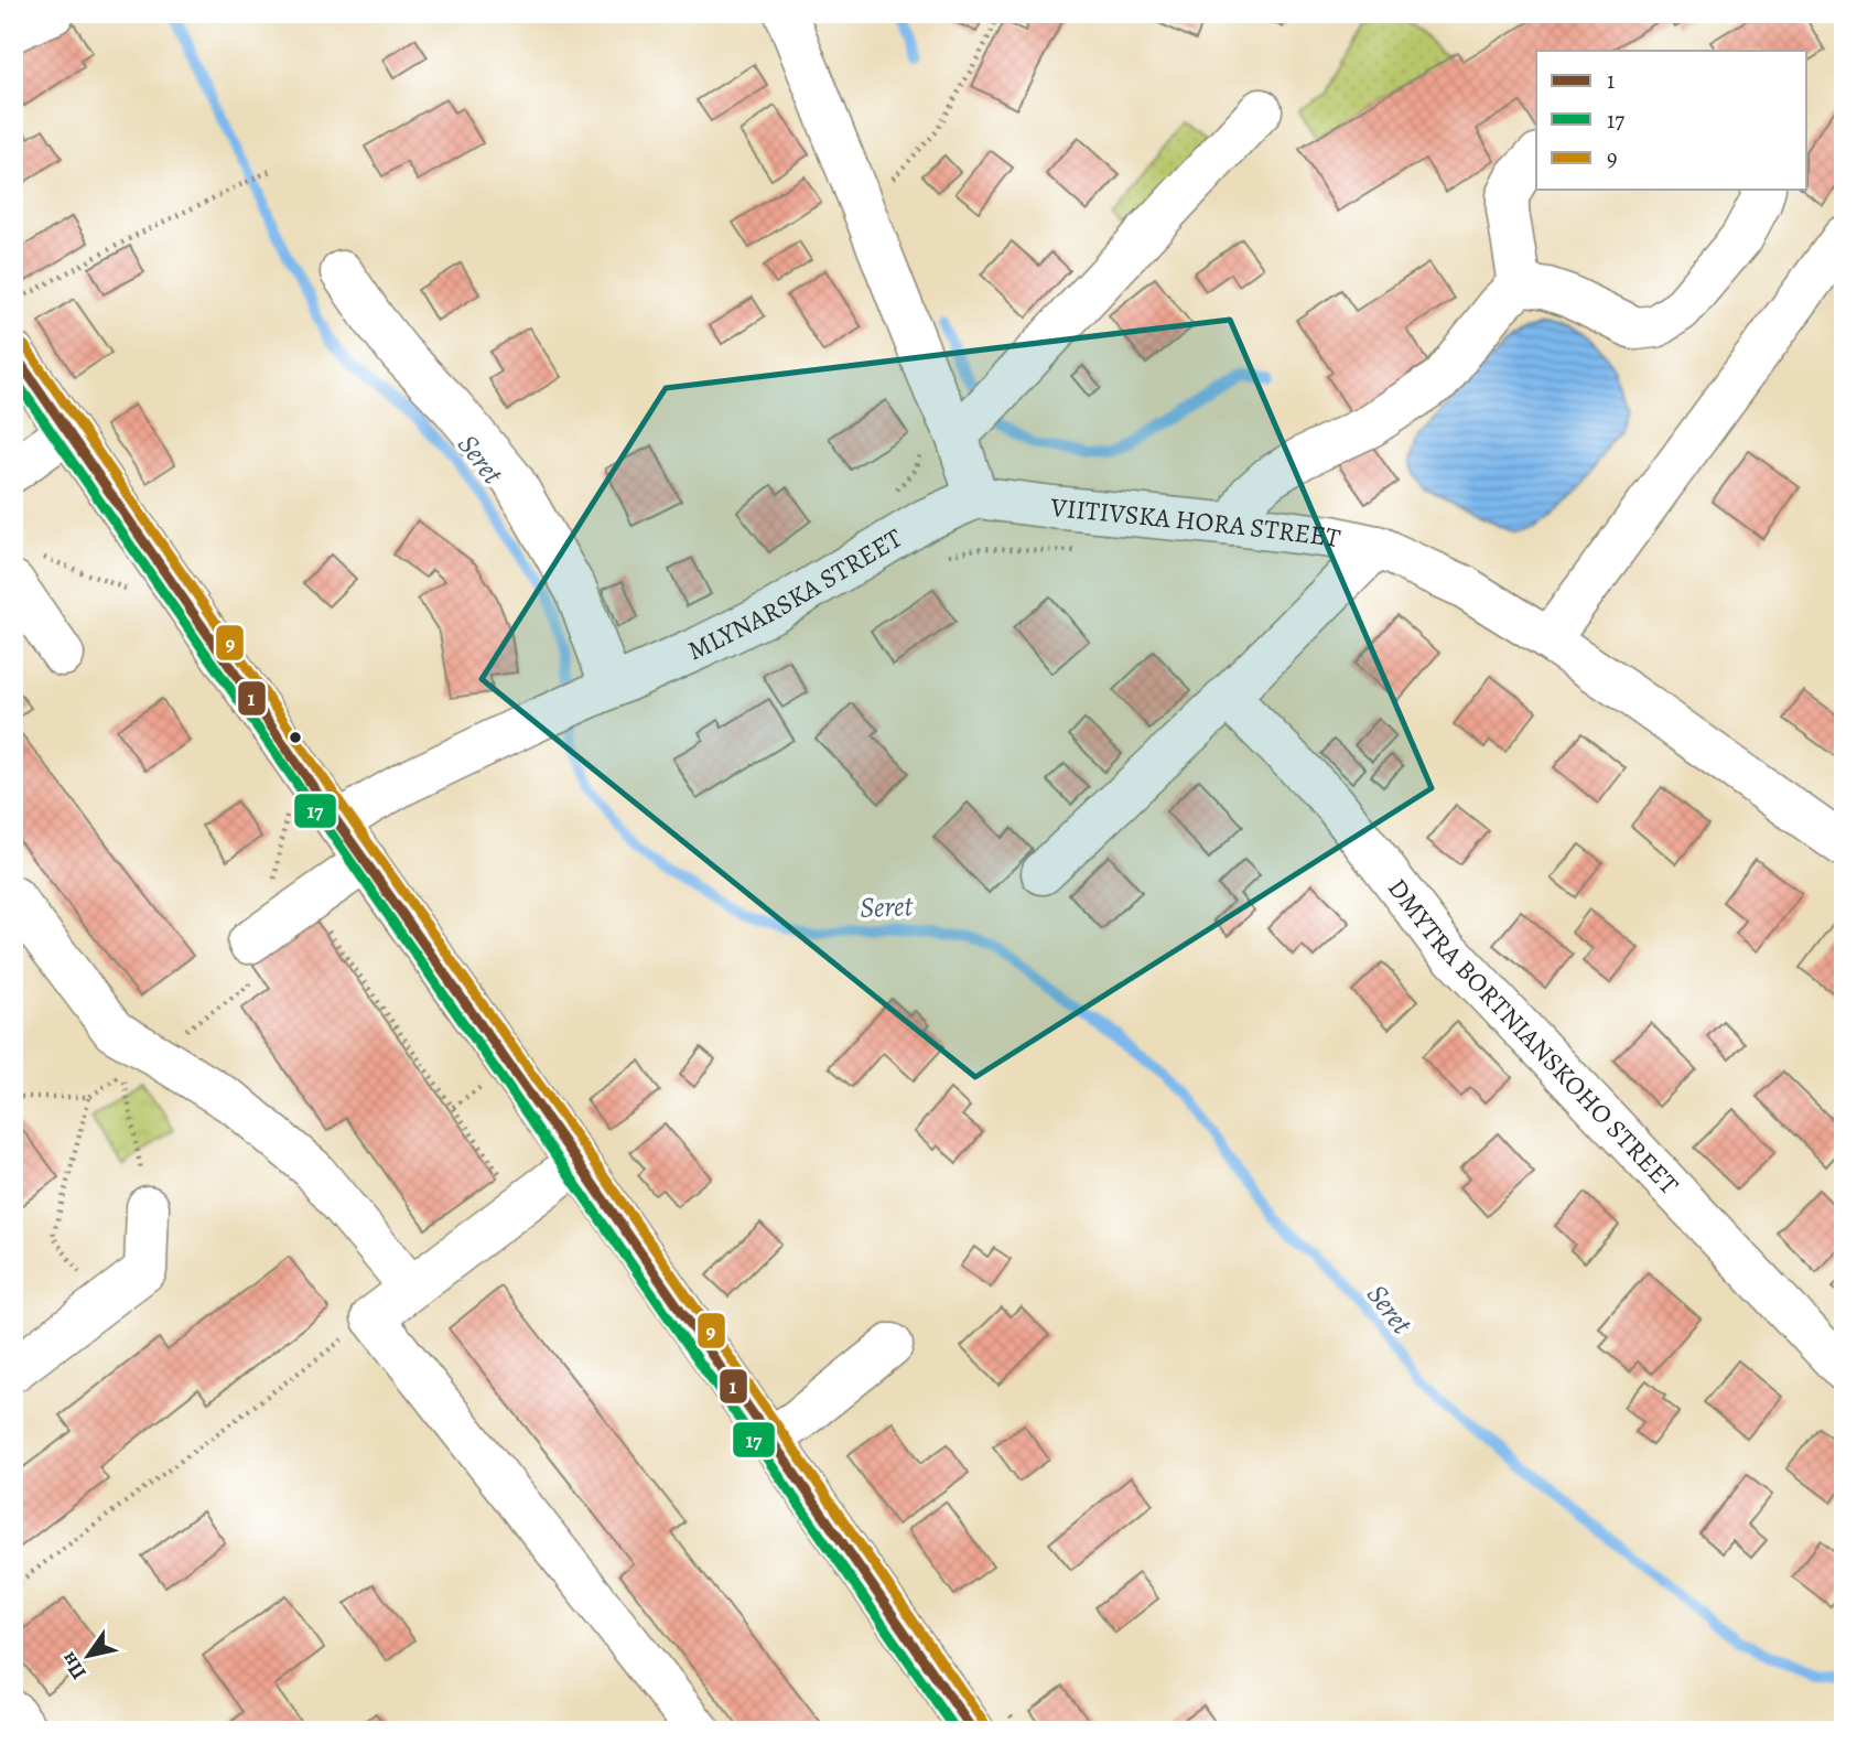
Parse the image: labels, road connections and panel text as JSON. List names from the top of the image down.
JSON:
{
  "streets": {
    "street": ["VIITIVSKA HORA STREET", "MLYNARSKA STREET", "DMYTRA BORTNIANSKOHO STREET"]
  },
  "crossings": [
    ["VIITIVSKA HORA STREET", "MLYNARSKA STREET"]
  ],
  "water": ["Seret"],
  "lines": ["transit line 9", "transit line 1", "transit line 17"],
  "legend": ["1", "17", "9"],
  "north": "bottom left"
}
